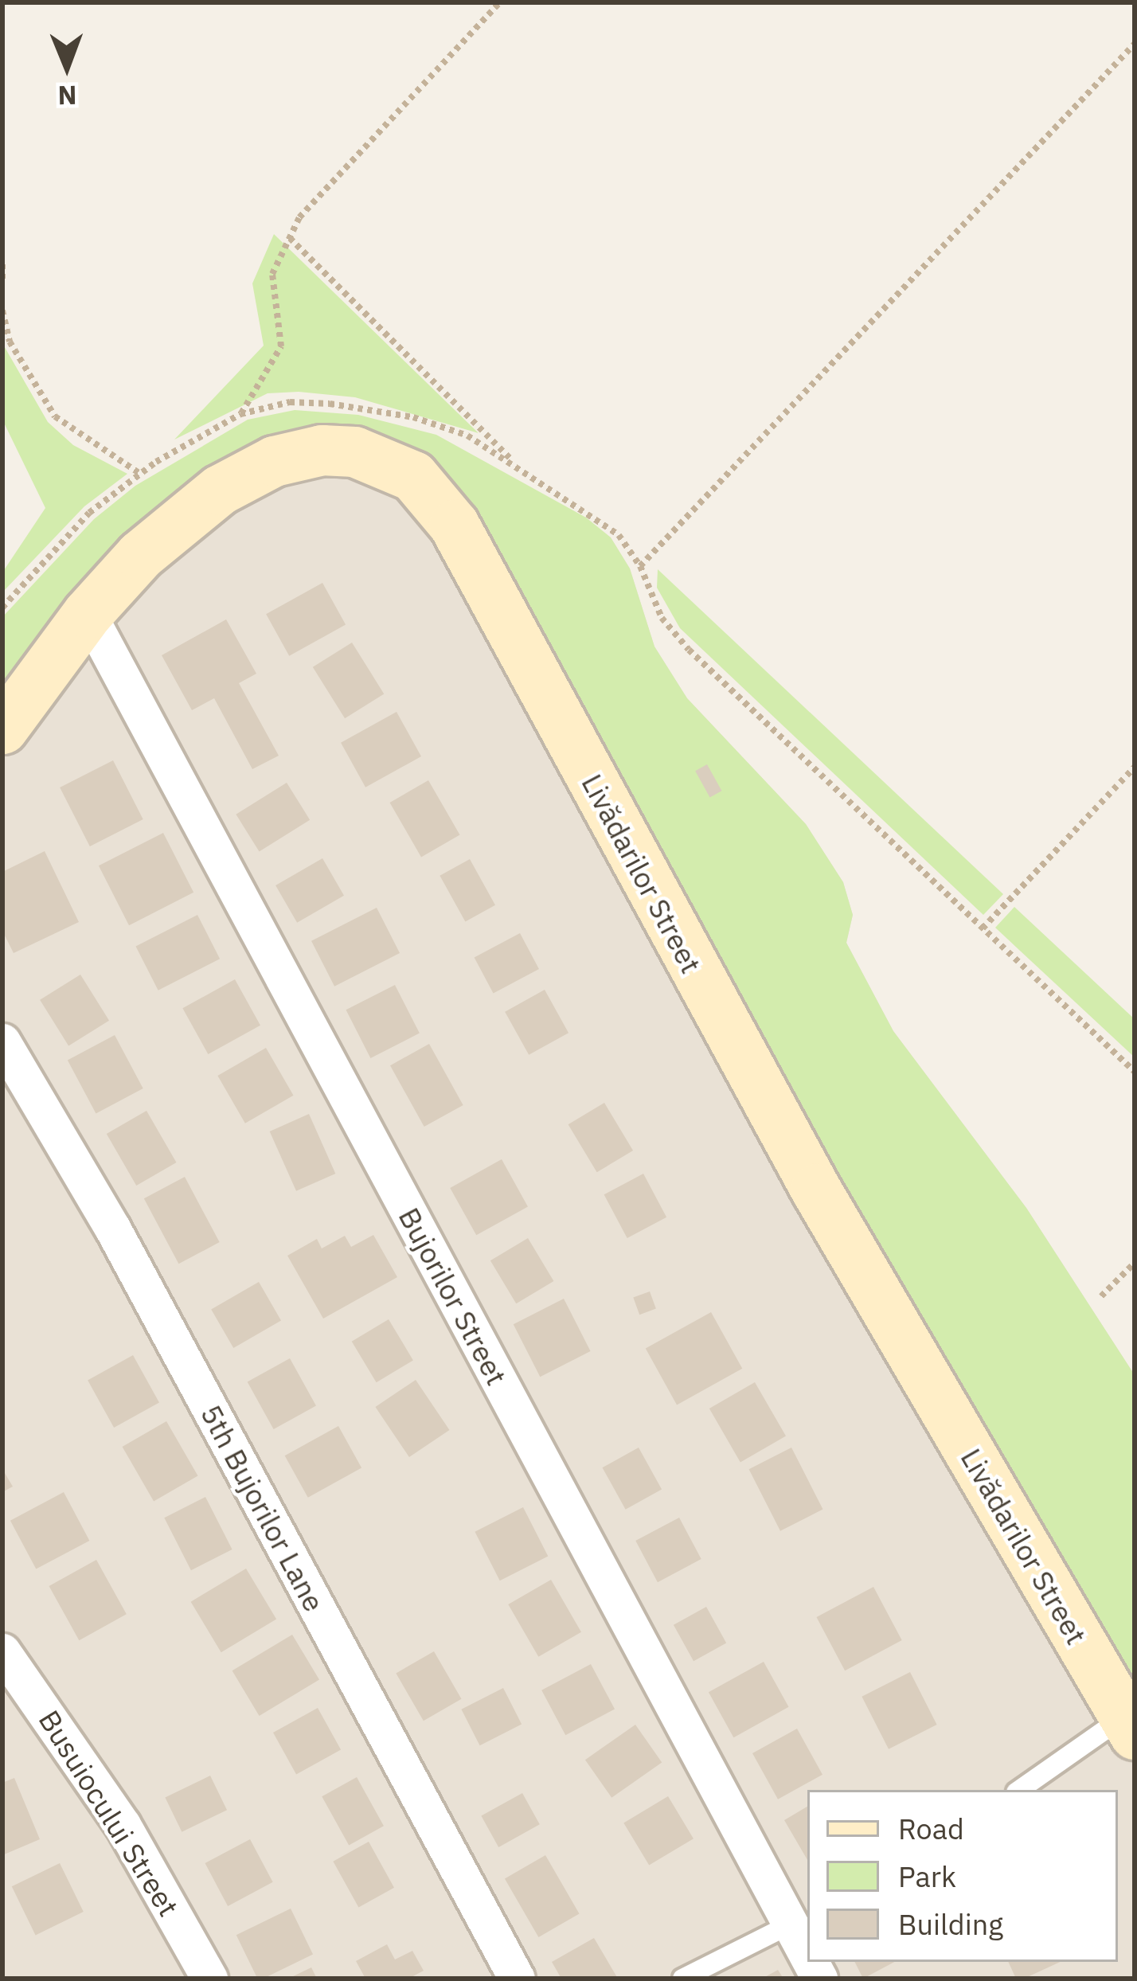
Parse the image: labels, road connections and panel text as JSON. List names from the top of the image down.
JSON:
{
  "streets": {
    "street": [
      "Livădarilor Street",
      "Bujorilor Street",
      "5th Bujorilor Lane",
      "Busuiocului Street"
    ]
  },
  "crossings": [
    ["Livădarilor Street", "Bujorilor Street"]
  ],
  "legend": ["Road", "Park", "Building"],
  "north": "bottom"
}
